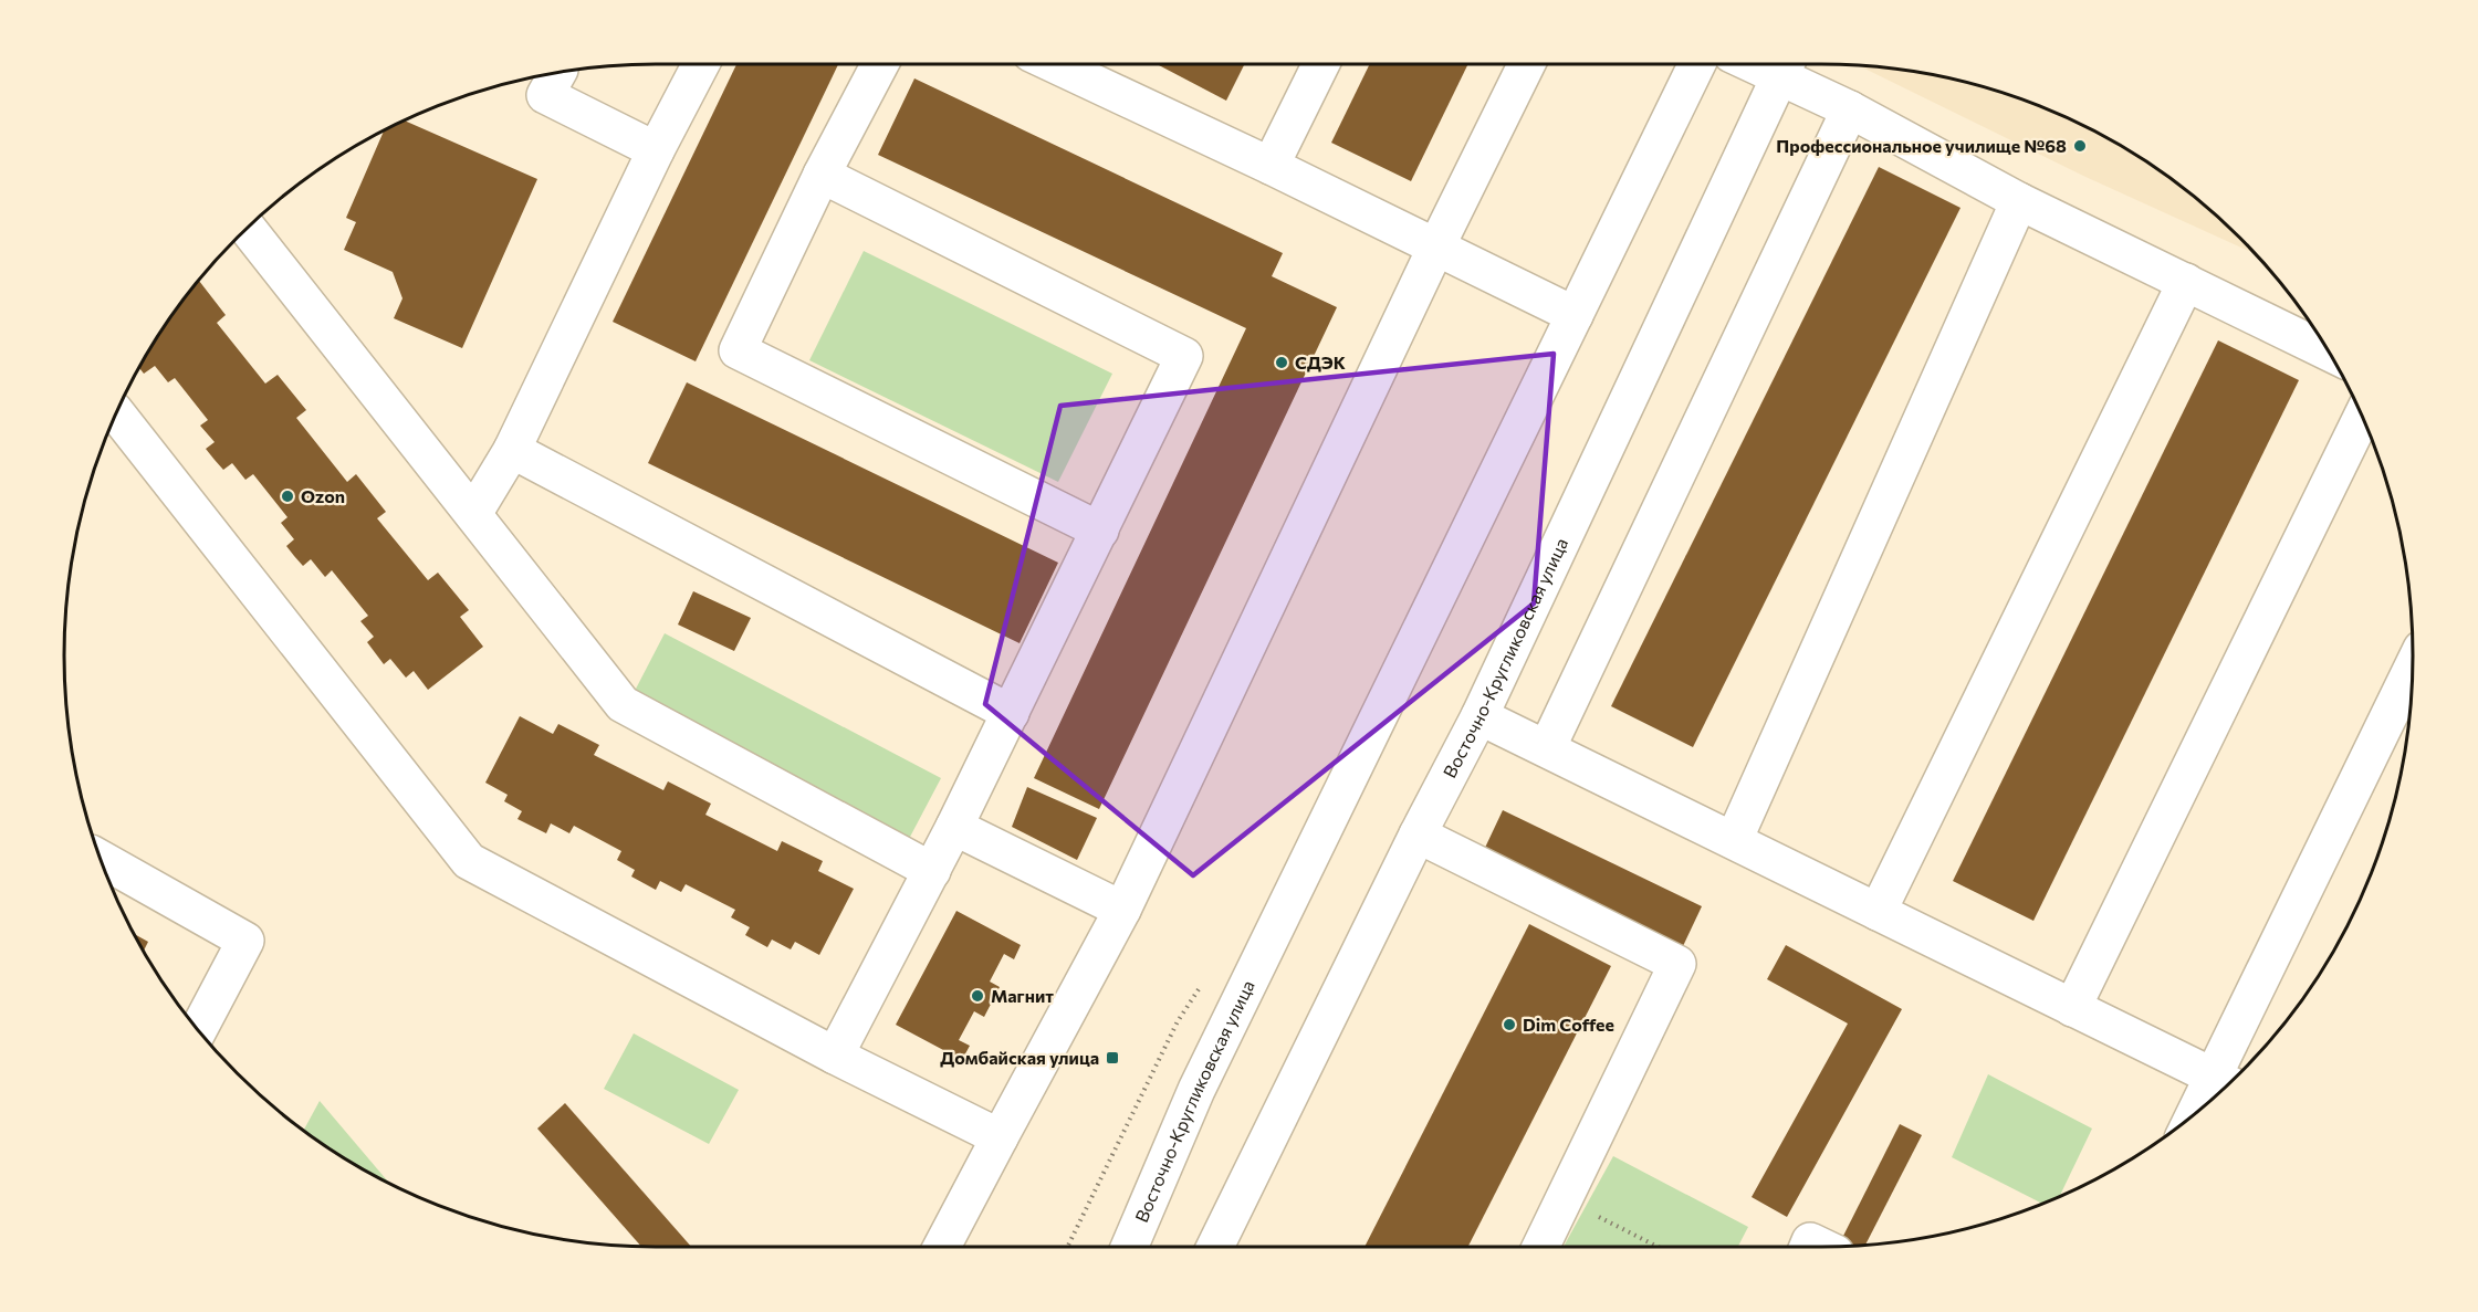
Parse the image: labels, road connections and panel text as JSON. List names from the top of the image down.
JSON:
{
  "streets": {
    "street": ["Восточно-Кругликовская улица"]
  },
  "places": {
    "other": [
      "Профессиональное училище №68",
      "СДЭК",
      "Ozon",
      "Магнит",
      "Dim Coffee"
    ],
    "transit": ["Домбайская улица"]
  }
}
